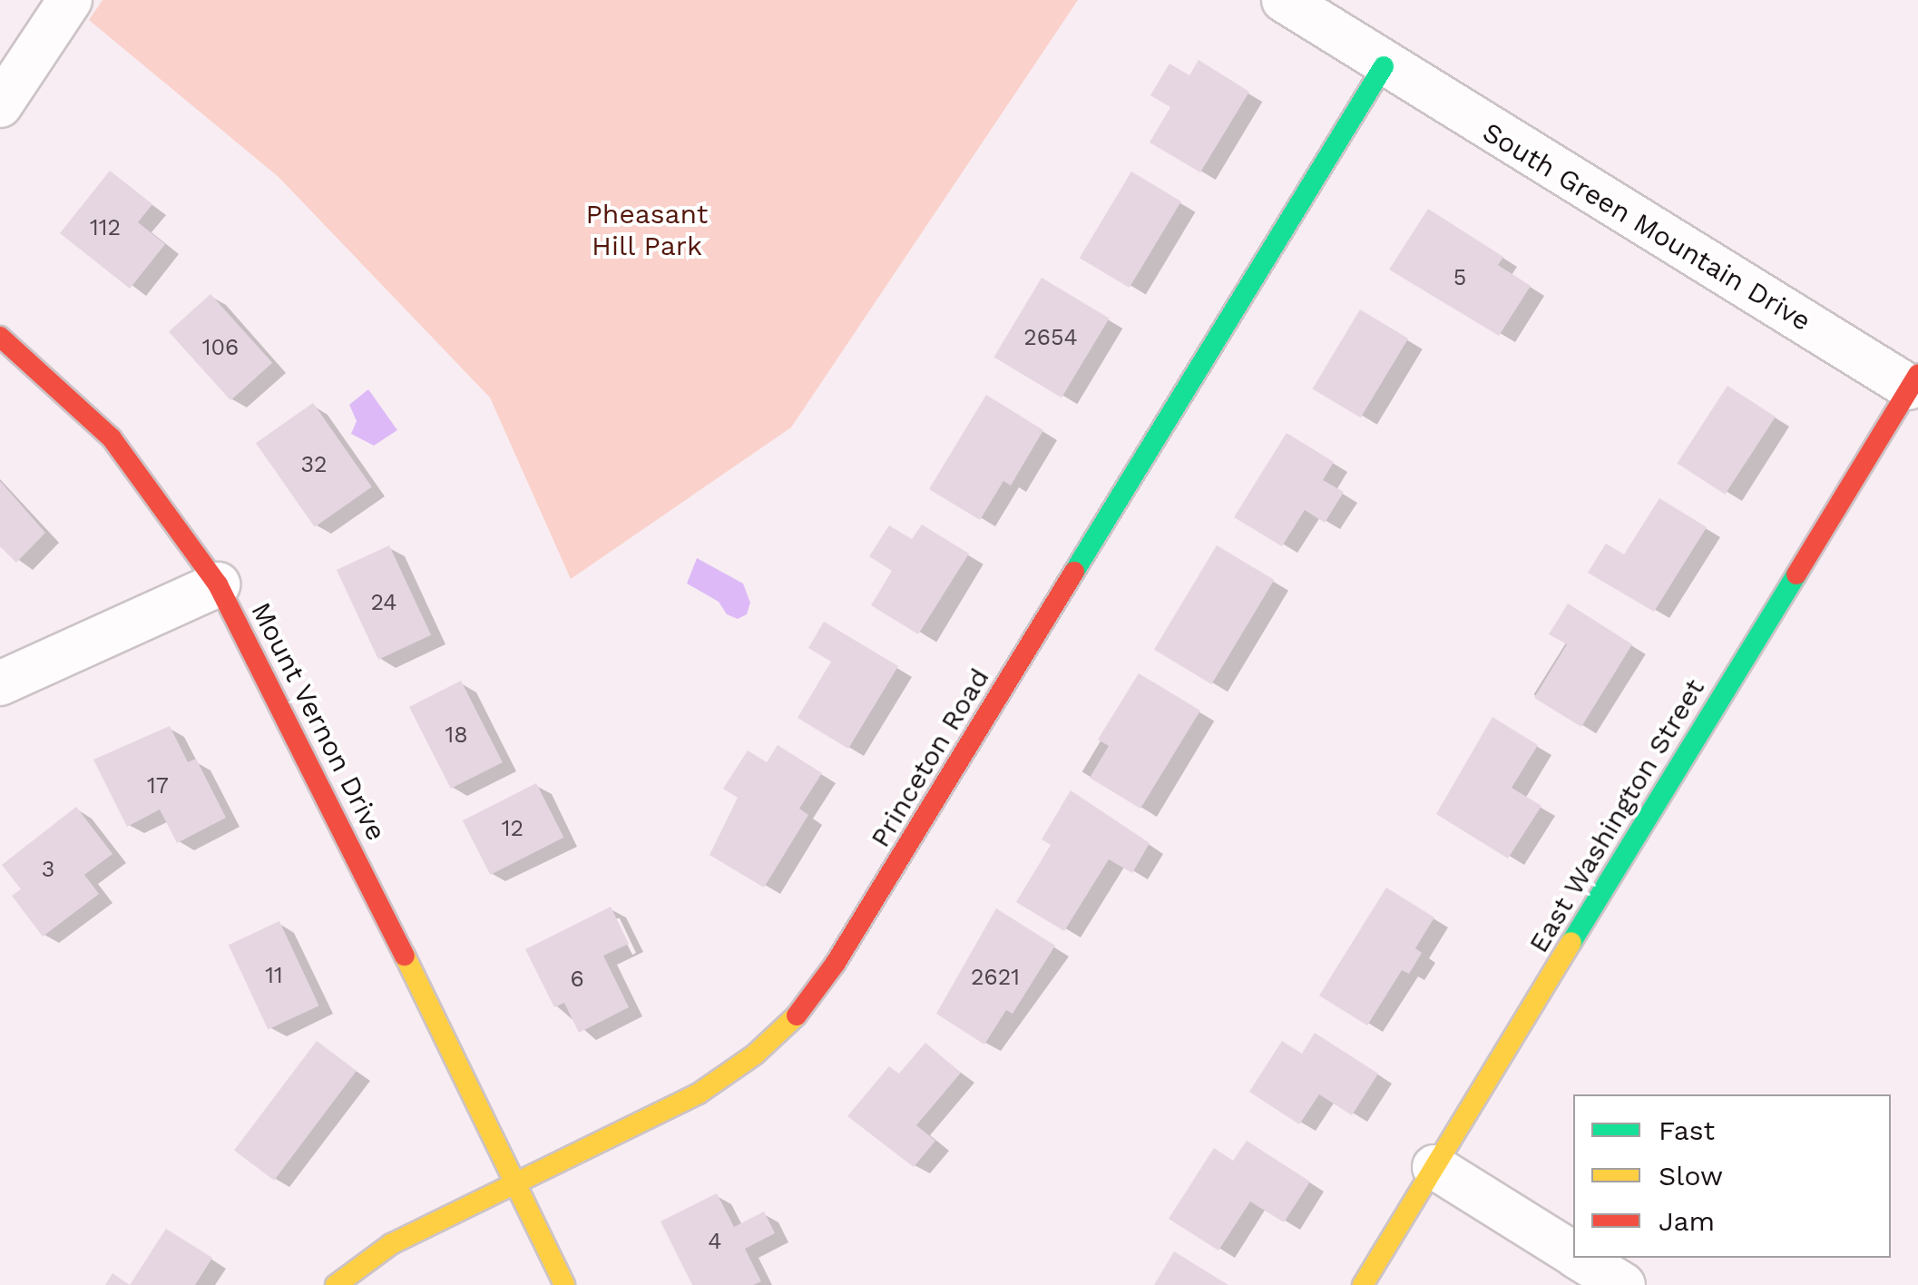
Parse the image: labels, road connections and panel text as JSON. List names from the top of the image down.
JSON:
{
  "streets": {
    "street": [
      "South Green Mountain Drive",
      "Mount Vernon Drive",
      "Princeton Road",
      "East Washington Street"
    ]
  },
  "crossings": [
    ["South Green Mountain Drive", "Princeton Road"],
    ["South Green Mountain Drive", "East Washington Street"],
    ["Mount Vernon Drive", "Princeton Road"]
  ],
  "parks": ["Pheasant Hill Park"],
  "house_numbers": [
    "112",
    "5",
    "2654",
    "106",
    "32",
    "24",
    "18",
    "17",
    "12",
    "3",
    "11",
    "2621",
    "6",
    "4"
  ],
  "legend": ["Fast", "Slow", "Jam"]
}
